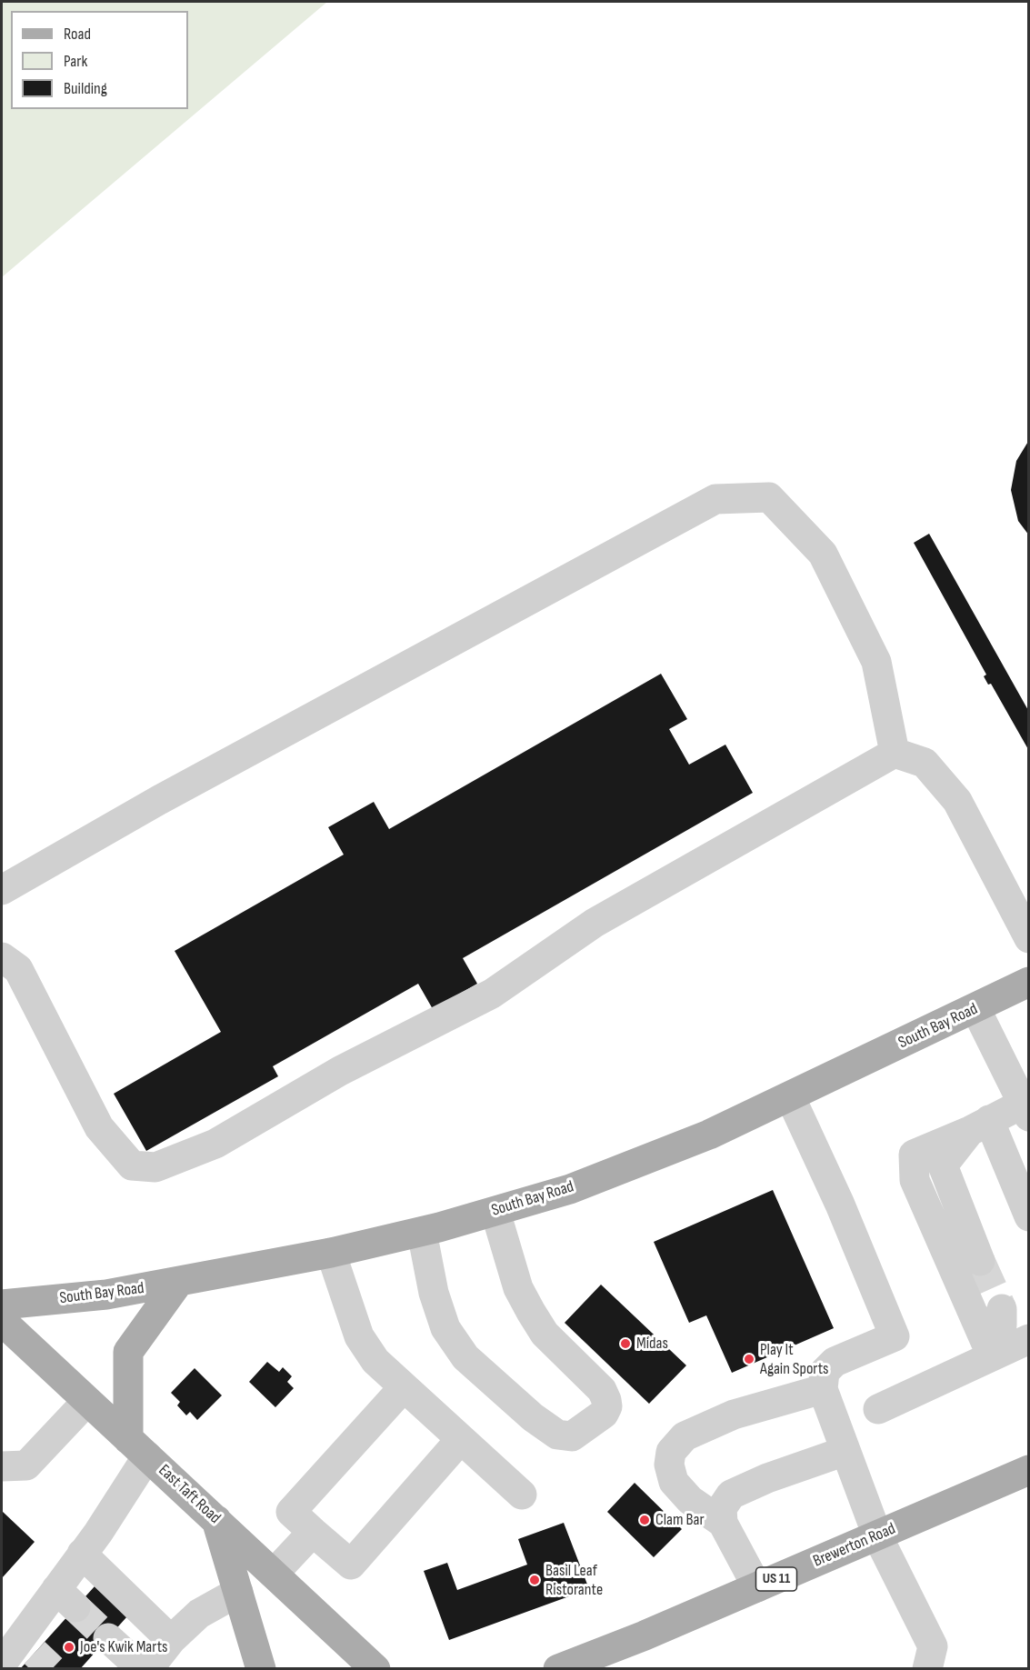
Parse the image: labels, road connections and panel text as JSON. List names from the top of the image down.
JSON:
{
  "streets": {
    "main road": [
      "South Bay Road",
      "East Taft Road",
      "Brewerton Road",
      "US 11"
    ]
  },
  "places": [
    "Midas",
    "Play It Again Sports",
    "Clam Bar",
    "Basil Leaf Ristorante",
    "Joe's Kwik Marts"
  ],
  "legend": ["Road", "Park", "Building"]
}
